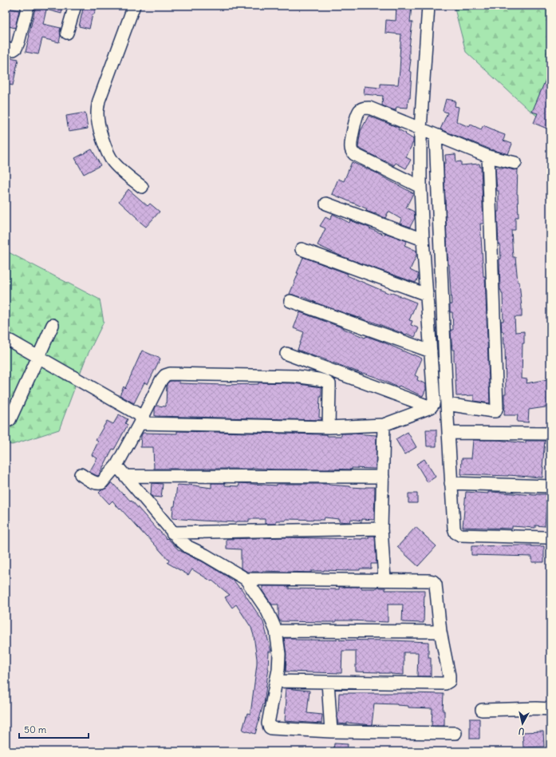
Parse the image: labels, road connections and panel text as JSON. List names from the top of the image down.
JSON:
{
  "scale_bar": "50 m",
  "north": "bottom"
}
